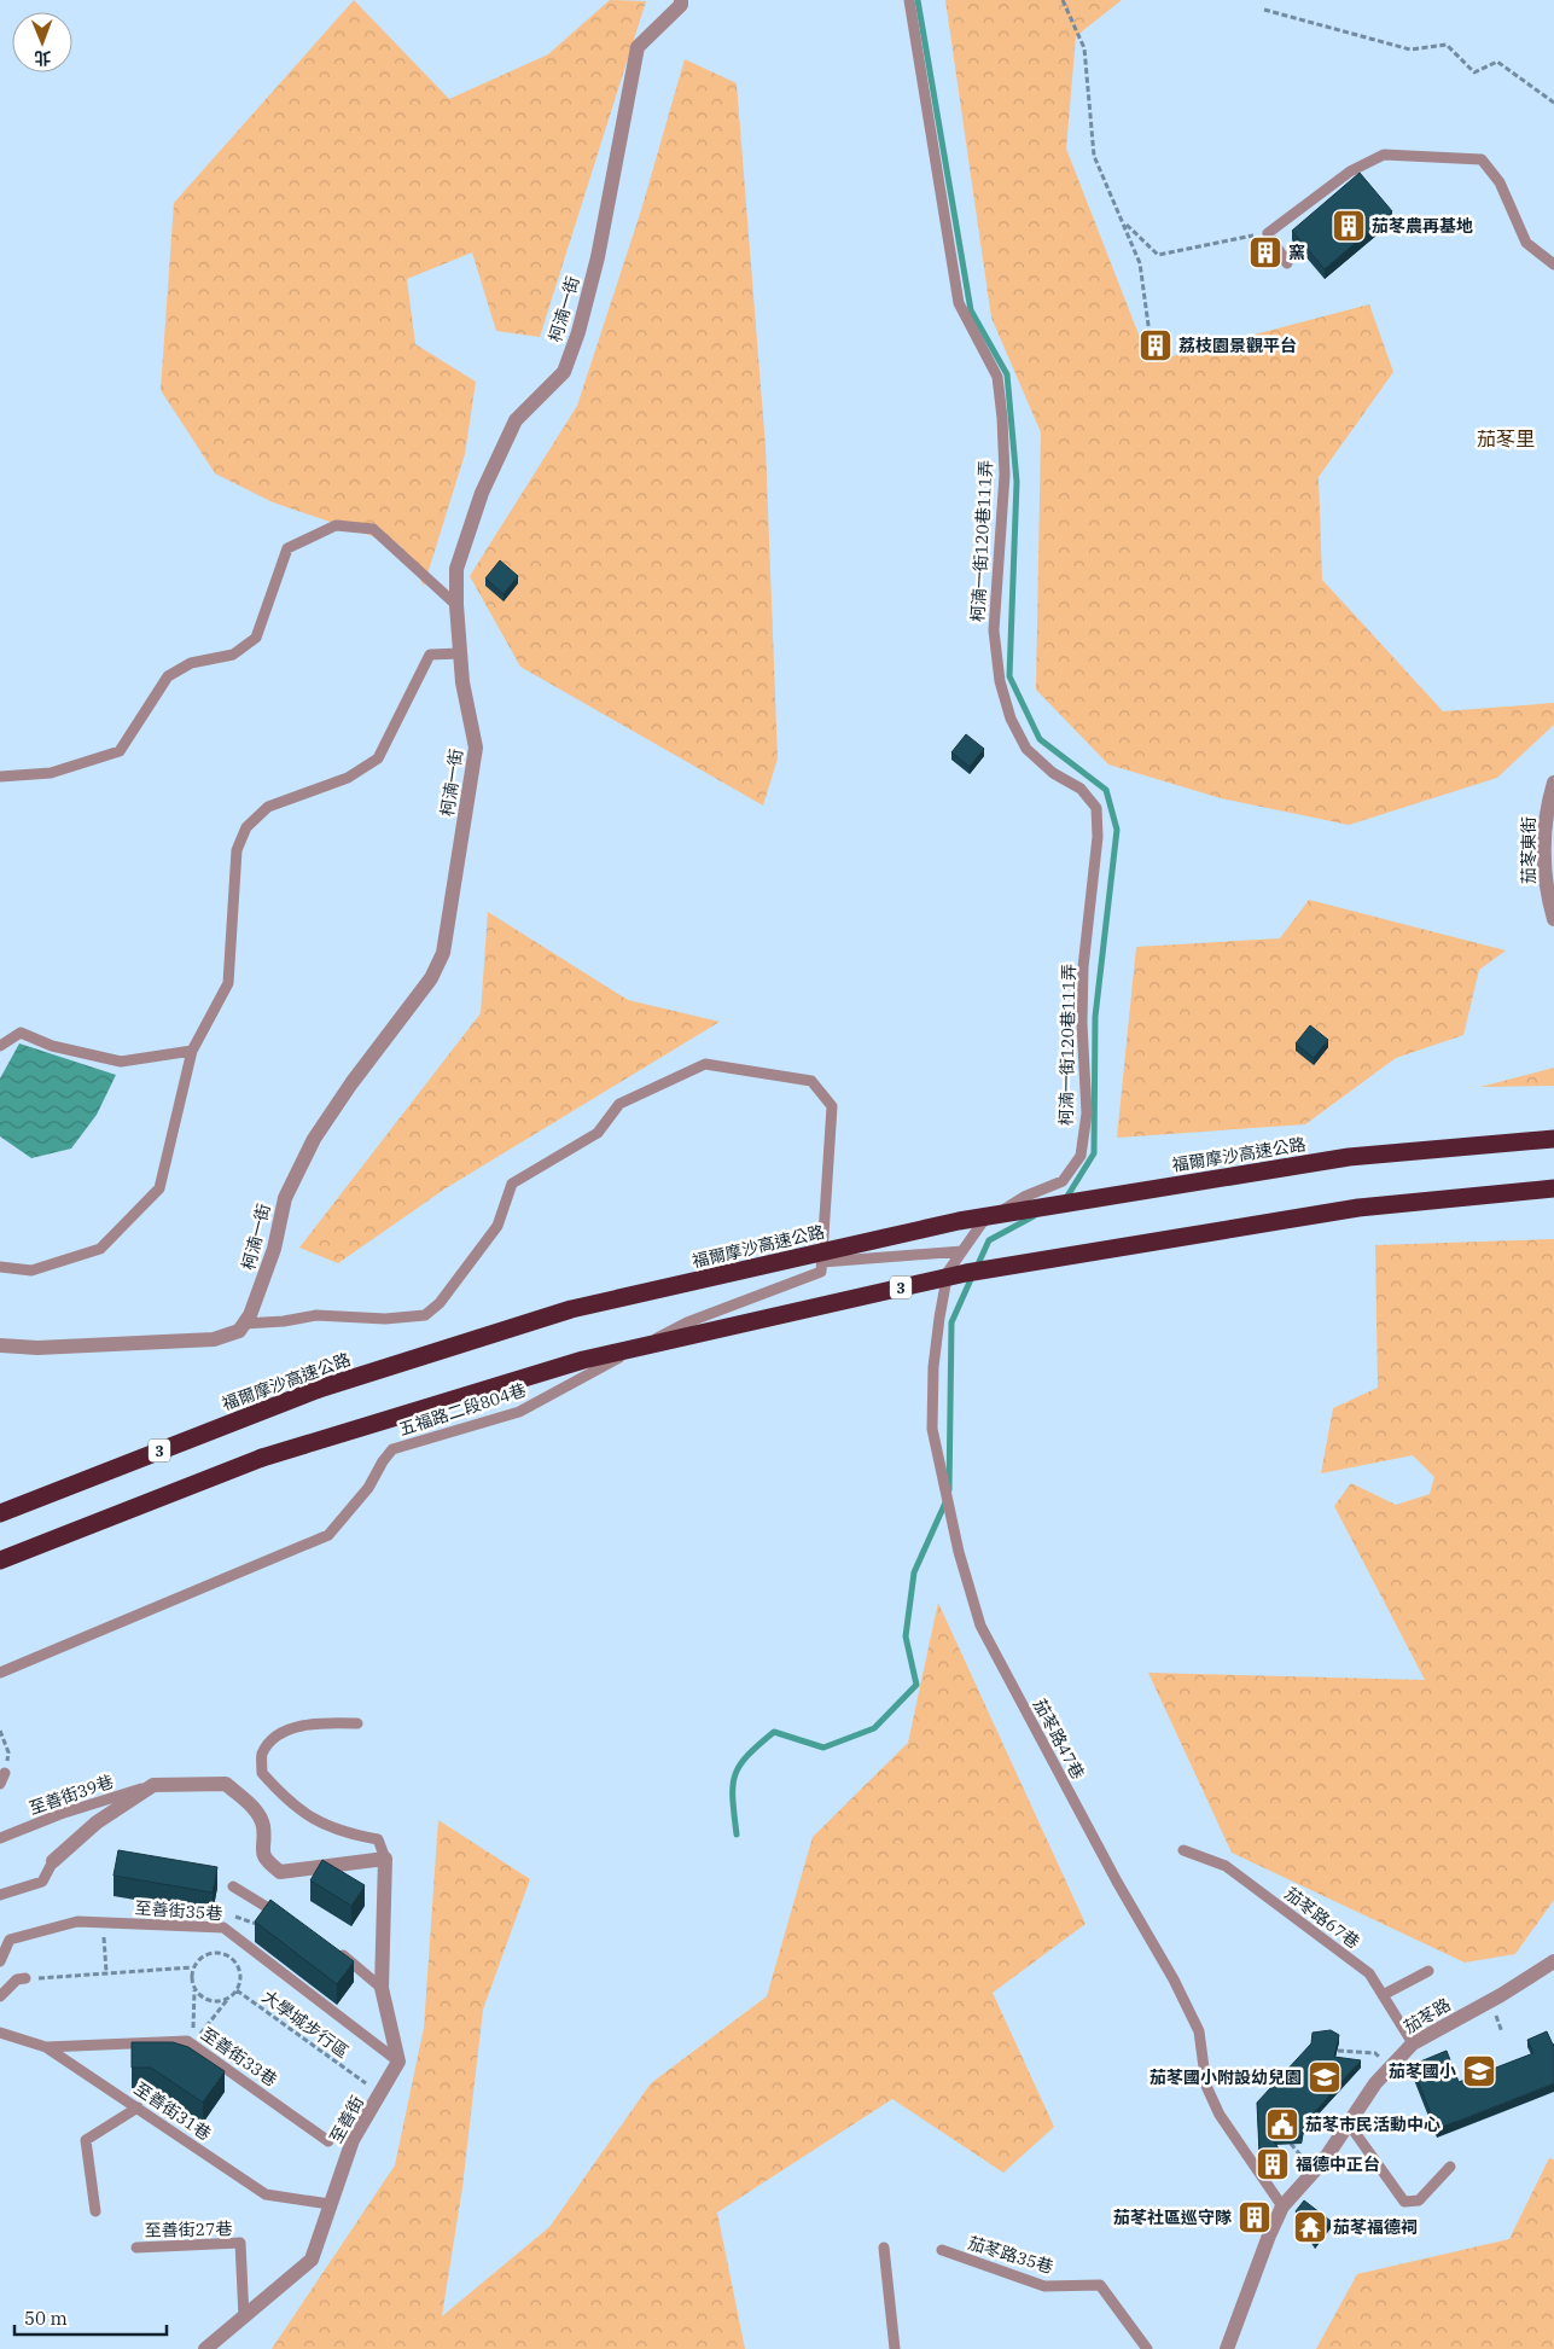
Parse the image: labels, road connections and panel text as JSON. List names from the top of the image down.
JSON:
{
  "streets": {
    "highway": ["福爾摩沙高速公路", "3"],
    "street": [
      "柯湳一街",
      "茄苳東街",
      "茄苳路",
      "至善街"
    ],
    "lane": [
      "柯湳一街120巷111弄",
      "五福路二段804巷",
      "茄苳路47巷",
      "至善街39巷",
      "至善街35巷",
      "茄苳路67巷",
      "至善街33巷",
      "至善街31巷",
      "至善街27巷",
      "茄苳路35巷"
    ],
    "path": ["大學城步行區"]
  },
  "crossings": [
    ["柯湳一街120巷111弄", "茄苳路47巷"],
    ["茄苳路47巷", "茄苳路"],
    ["至善街35巷", "至善街"],
    ["茄苳路67巷", "茄苳路"],
    ["至善街33巷", "至善街31巷"],
    ["至善街31巷", "至善街"],
    ["至善街", "至善街27巷"]
  ],
  "districts": ["茄苳里"],
  "places": {
    "building": [
      "茄苳農再基地",
      "窯",
      "荔枝園景觀平台",
      "福德中正台",
      "茄苳社區巡守隊"
    ],
    "school or university": ["茄苳國小", "茄苳國小附設幼兒園"],
    "public building": ["茄苳市民活動中心"],
    "temple": ["茄苳福德祠"]
  },
  "scale_bar": "50 m",
  "north": "bottom"
}
